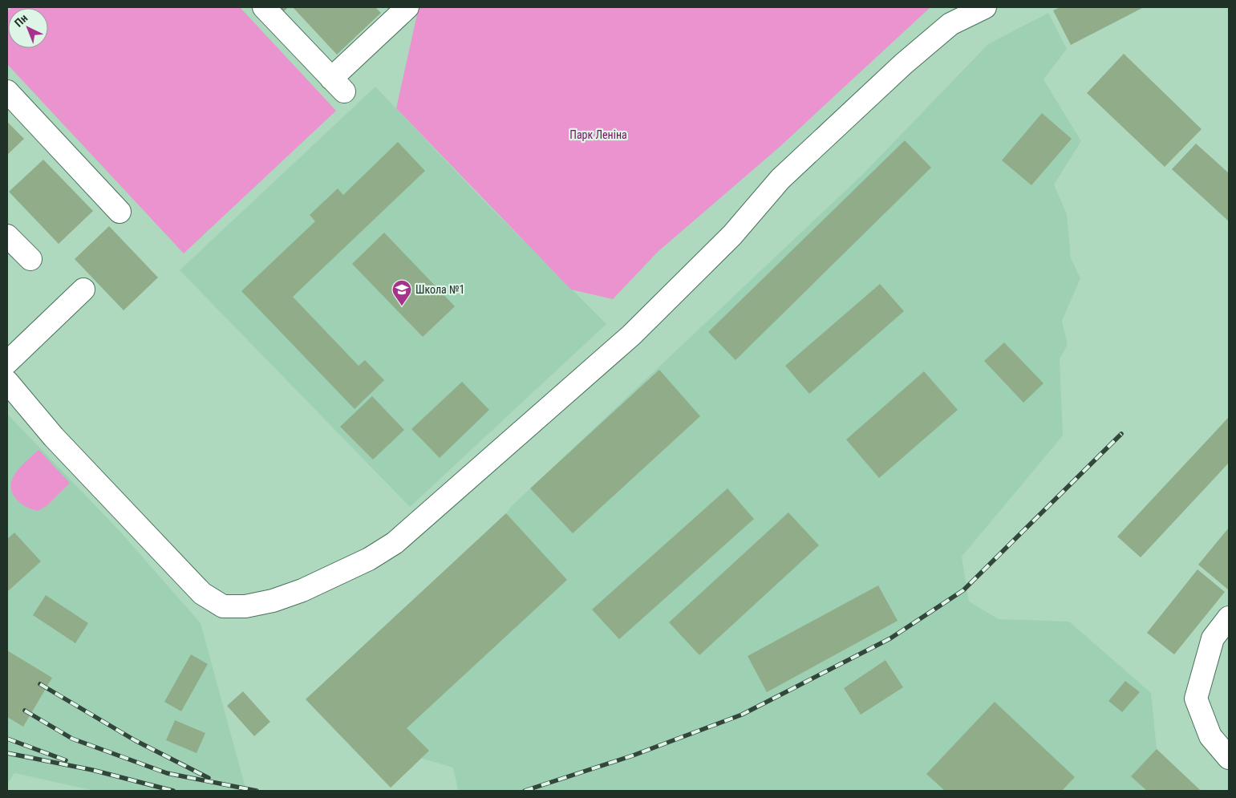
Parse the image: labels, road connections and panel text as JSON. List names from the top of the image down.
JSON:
{
  "parks": ["Парк Леніна"],
  "places": {
    "school or university": ["Школа №1"]
  },
  "north": "top left"
}
